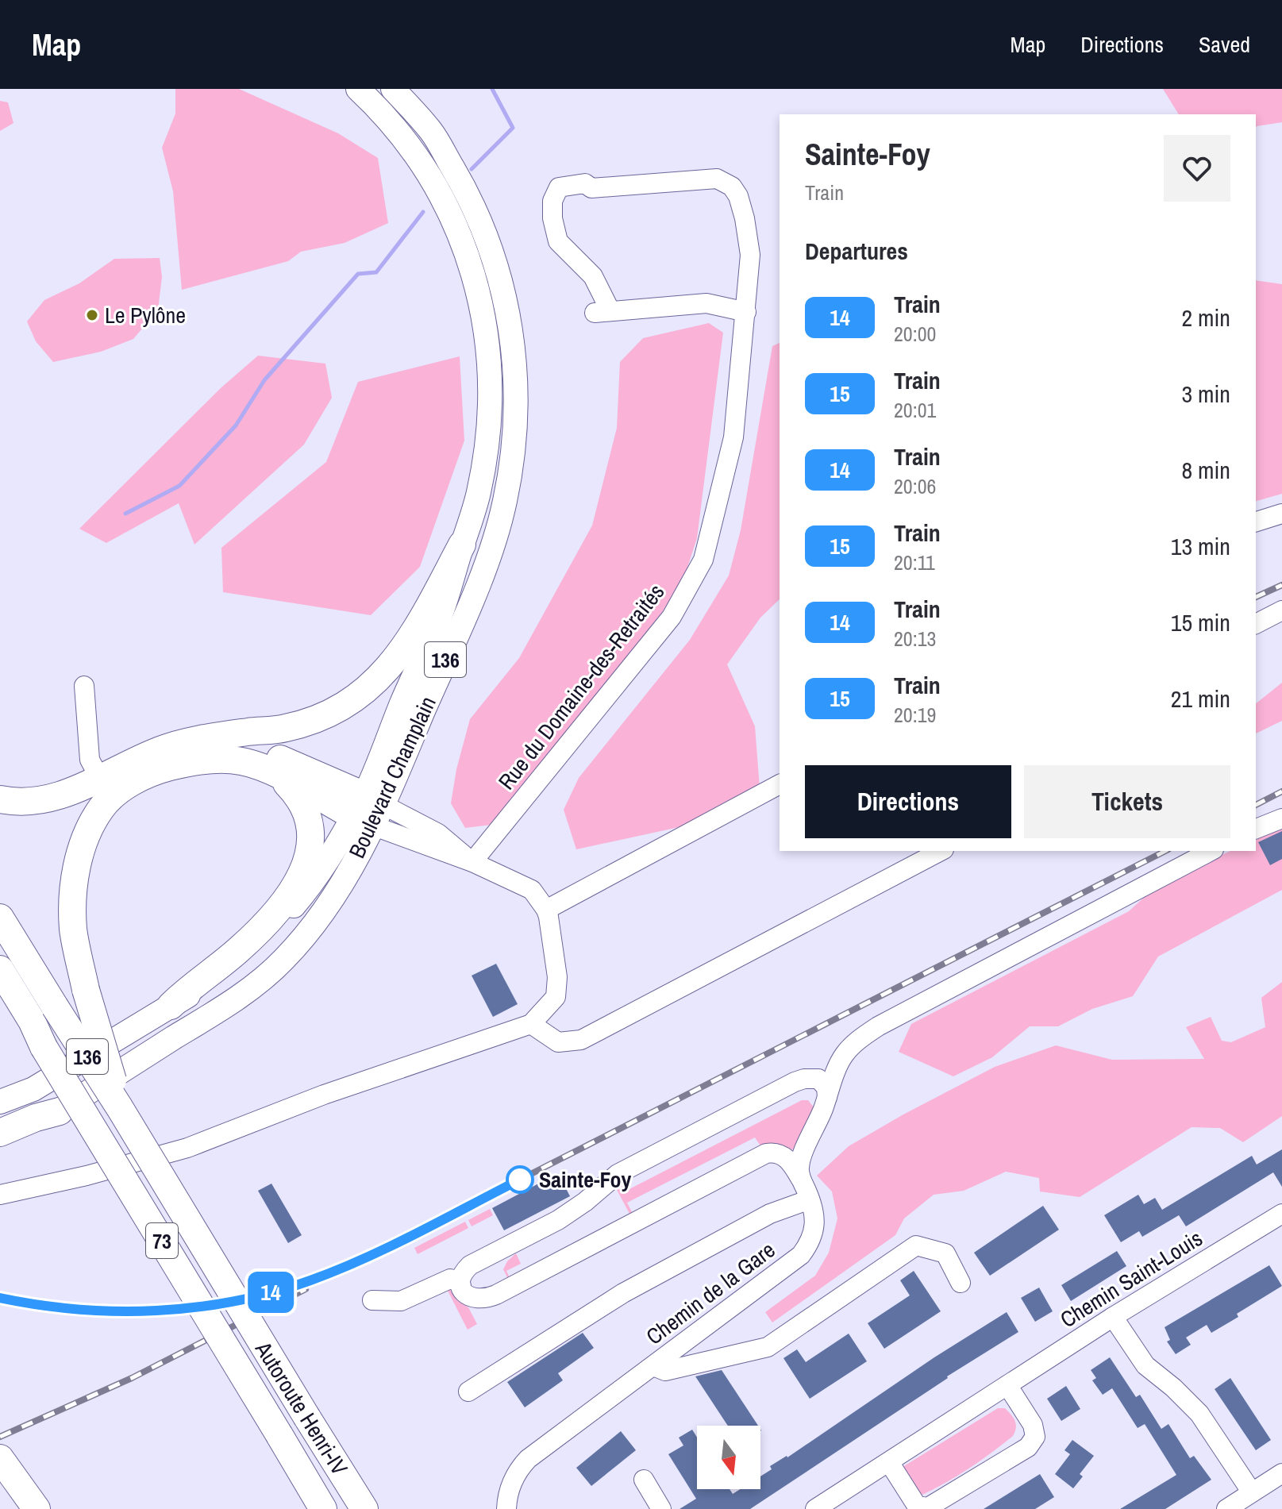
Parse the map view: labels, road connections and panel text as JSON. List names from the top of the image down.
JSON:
{
  "streets": {
    "highway": ["73", "Autoroute Henri-IV"],
    "main road": ["136", "Boulevard Champlain"],
    "street": ["Rue du Domaine-des-Retraités", "Chemin Saint-Louis", "Chemin de la Gare"]
  },
  "places": ["Le Pylône", "Sainte-Foy"],
  "north": "bottom",
  "page": {
    "header": "Map",
    "nav": ["Map", "Directions", "Saved"],
    "on_map": "14",
    "heading": [
      ["Sainte-Foy", "Train"],
      "Departures"
    ],
    "list": [
      {
        "mark": "14",
        "name": "Train",
        "note": "20:00",
        "value": "2 min"
      },
      {
        "mark": "15",
        "name": "Train",
        "note": "20:01",
        "value": "3 min"
      },
      {
        "mark": "14",
        "name": "Train",
        "note": "20:06",
        "value": "8 min"
      },
      {
        "mark": "15",
        "name": "Train",
        "note": "20:11",
        "value": "13 min"
      },
      {
        "mark": "14",
        "name": "Train",
        "note": "20:13",
        "value": "15 min"
      },
      {
        "mark": "15",
        "name": "Train",
        "note": "20:19",
        "value": "21 min"
      }
    ],
    "buttons": ["Directions", "Tickets"]
  }
}
